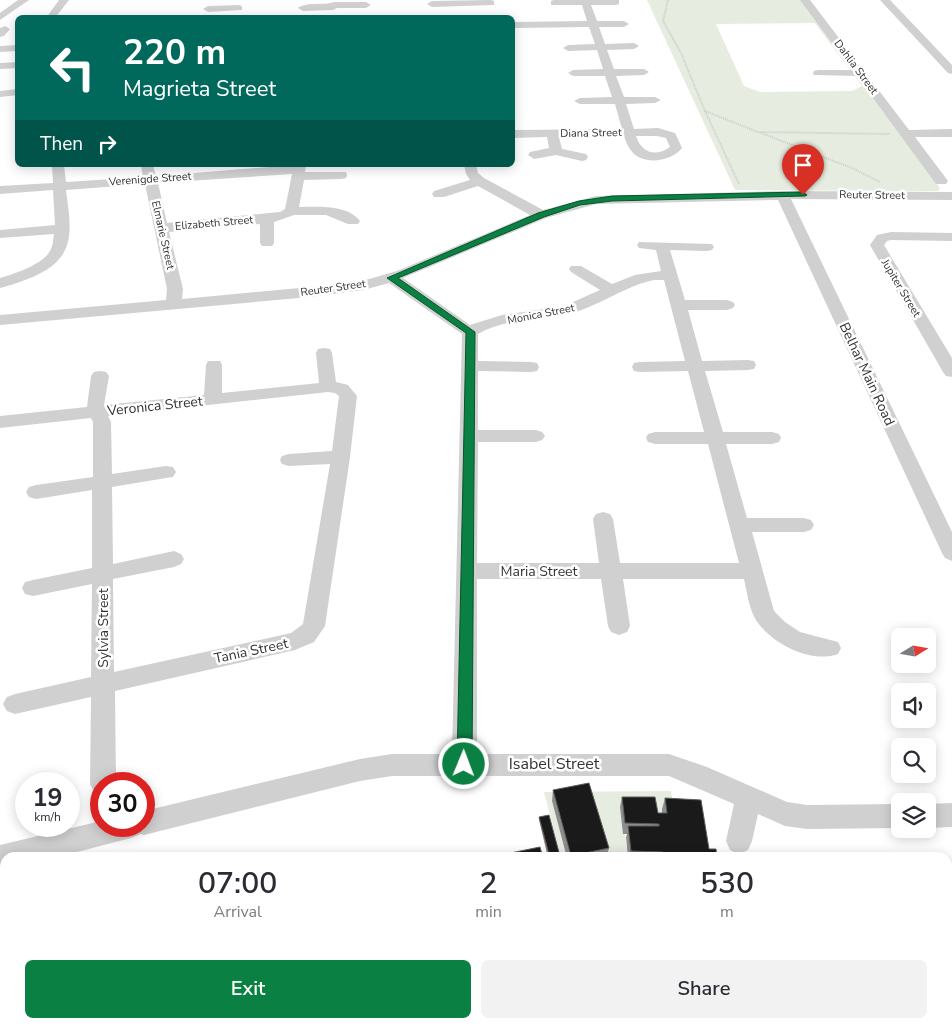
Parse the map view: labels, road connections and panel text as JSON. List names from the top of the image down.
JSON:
{
  "streets": {
    "street": [
      "Dahlia Street",
      "Diana Street",
      "Verenigde Street",
      "Reuter Street",
      "Elizabeth Street",
      "Elmarie Street",
      "Jupiter Street",
      "Monica Street",
      "Belhar Main Road",
      "Veronica Street",
      "Maria Street",
      "Sylvia Street",
      "Tania Street",
      "Isabel Street"
    ]
  },
  "crossings": [
    ["Verenigde Street", "Elmarie Street"],
    ["Reuter Street", "Elmarie Street"],
    ["Reuter Street", "Belhar Main Road"],
    ["Elizabeth Street", "Elmarie Street"],
    ["Veronica Street", "Sylvia Street"],
    ["Veronica Street", "Tania Street"],
    ["Sylvia Street", "Tania Street"]
  ],
  "north": "right",
  "page": {
    "turn": ["220 m", "Magrieta Street"],
    "then": "Then",
    "speed": "19 km/h",
    "limit": "30",
    "eta": [
      "07:00",
      "Arrival",
      "2",
      "min",
      "530",
      "m"
    ],
    "buttons": ["Exit", "Share"]
  }
}
